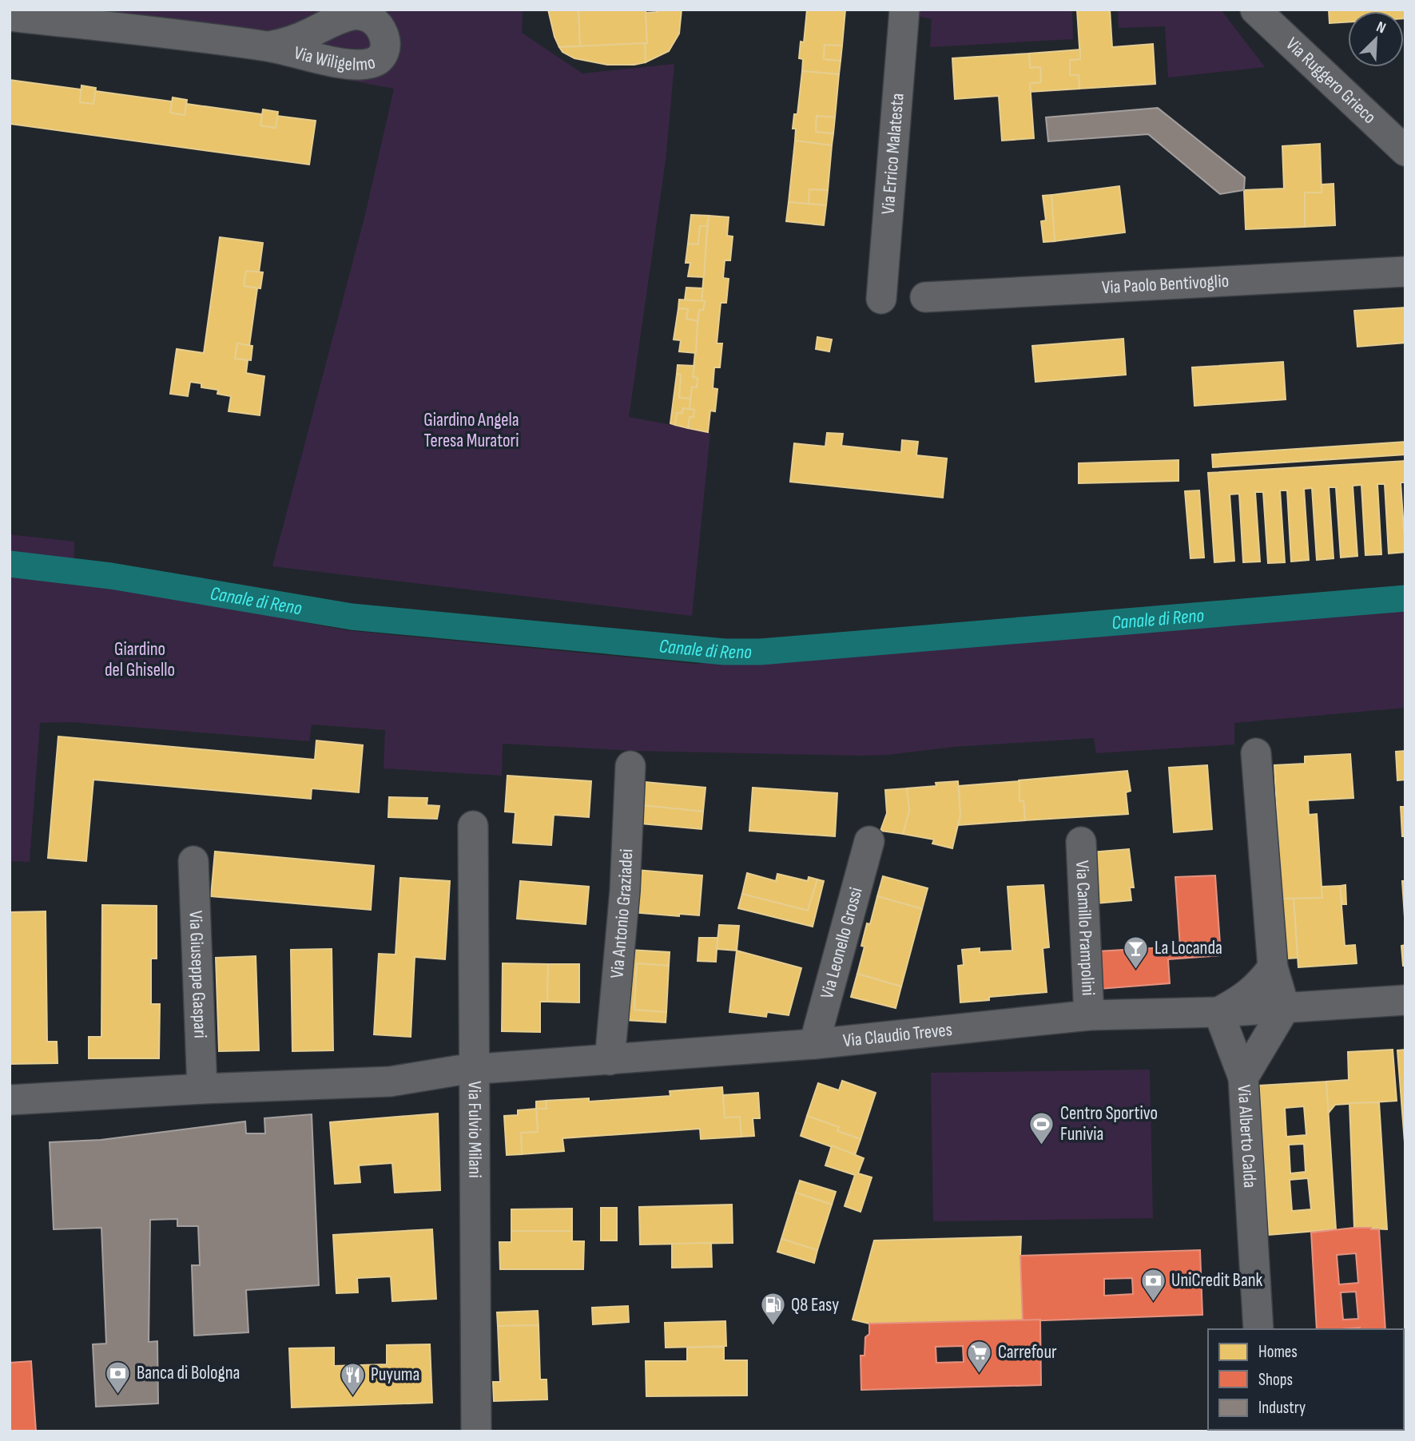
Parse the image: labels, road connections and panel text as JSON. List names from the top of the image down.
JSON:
{
  "streets": {
    "street": [
      "Via Wiligelmo",
      "Via Ruggero Grieco",
      "Via Errico Malatesta",
      "Via Paolo Bentivoglio",
      "Via Antonio Graziadei",
      "Via Camillo Prampolini",
      "Via Leonello Grossi",
      "Via Giuseppe Gaspari",
      "Via Claudio Treves",
      "Via Fulvio Milani",
      "Via Alberto Calda"
    ]
  },
  "crossings": [
    ["Via Antonio Graziadei", "Via Claudio Treves"],
    ["Via Camillo Prampolini", "Via Claudio Treves"],
    ["Via Leonello Grossi", "Via Claudio Treves"],
    ["Via Giuseppe Gaspari", "Via Claudio Treves"],
    ["Via Claudio Treves", "Via Fulvio Milani"],
    ["Via Claudio Treves", "Via Alberto Calda"]
  ],
  "water": ["Canale di Reno"],
  "parks": ["Giardino Angela Teresa Muratori", "Giardino del Ghisello"],
  "places": {
    "bar": ["La Locanda"],
    "sports": ["Centro Sportivo Funivia"],
    "bank": ["UniCredit Bank", "Banca di Bologna"],
    "fuel station": ["Q8 Easy"],
    "supermarket": ["Carrefour"],
    "restaurant": ["Puyuma"]
  },
  "legend": ["Homes", "Shops", "Industry"],
  "north": "top right"
}
